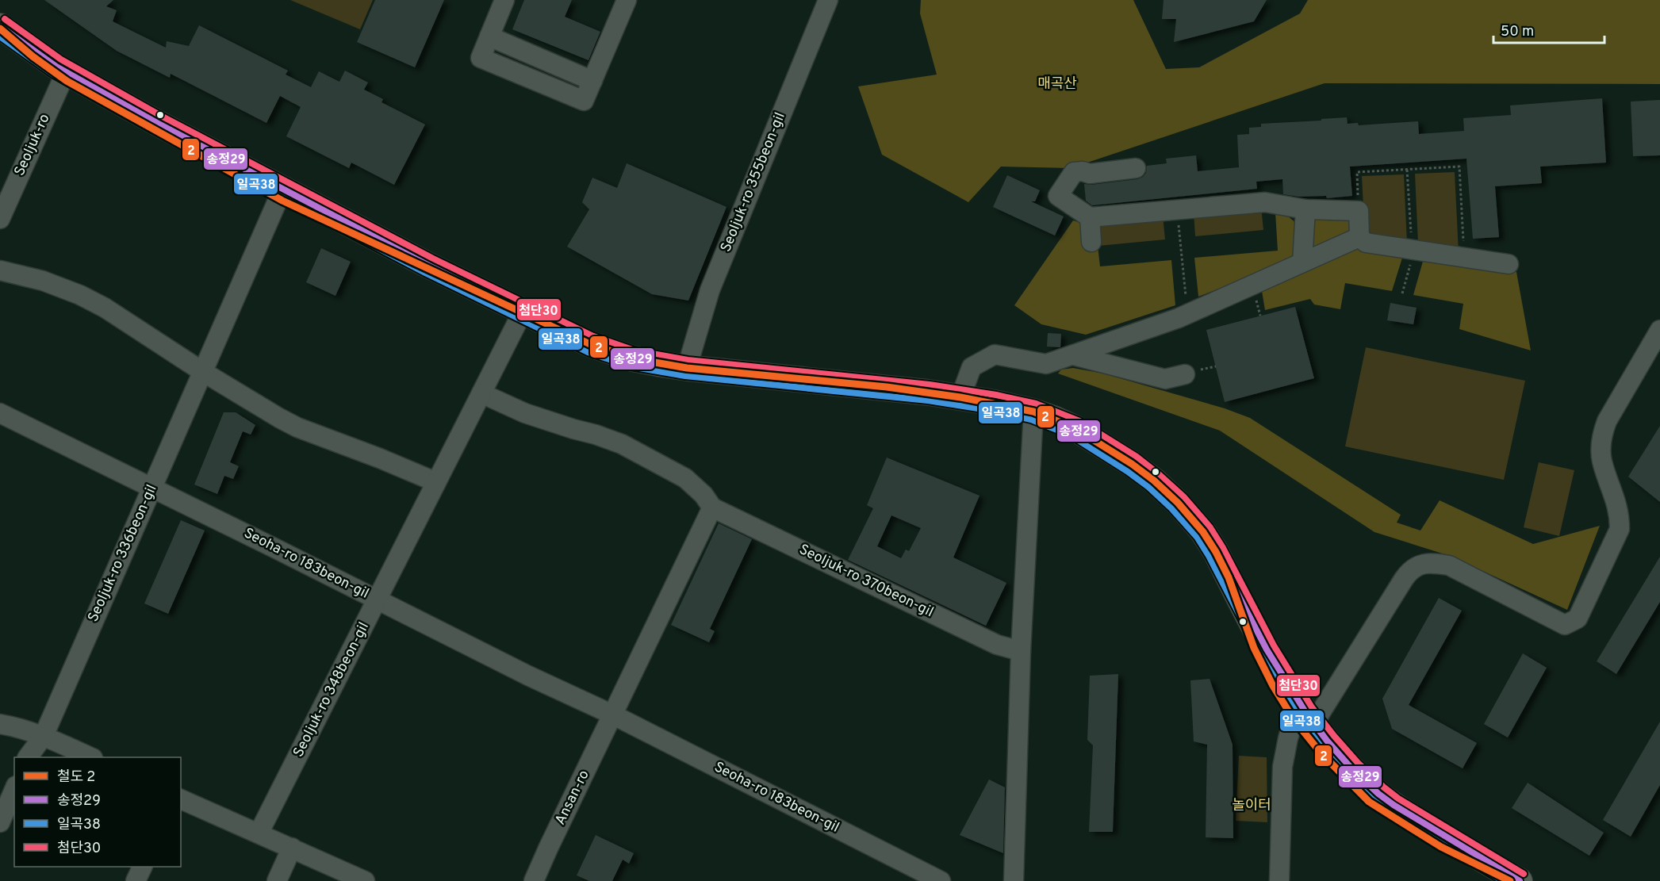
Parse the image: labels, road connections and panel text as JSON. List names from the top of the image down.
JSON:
{
  "streets": {
    "street": [
      "Seoljuk-ro",
      "Seoljuk-ro 355beon-gil",
      "Seoljuk-ro 336beon-gil",
      "Seoha-ro 183beon-gil",
      "Seoljuk-ro 370beon-gil",
      "Seoljuk-ro 348beon-gil",
      "Ansan-ro"
    ]
  },
  "crossings": [
    ["Seoljuk-ro 336beon-gil", "Seoha-ro 183beon-gil"],
    ["Seoha-ro 183beon-gil", "Seoljuk-ro 348beon-gil"],
    ["Seoha-ro 183beon-gil", "Ansan-ro"]
  ],
  "parks": ["매곡산", "놀이터"],
  "lines": [
    "transit line 첨단30",
    "transit line 송정29",
    "rail line 2",
    "transit line 일곡38"
  ],
  "legend": [
    "철도 2",
    "송정29",
    "일곡38",
    "첨단30"
  ],
  "scale_bar": "50 m"
}
